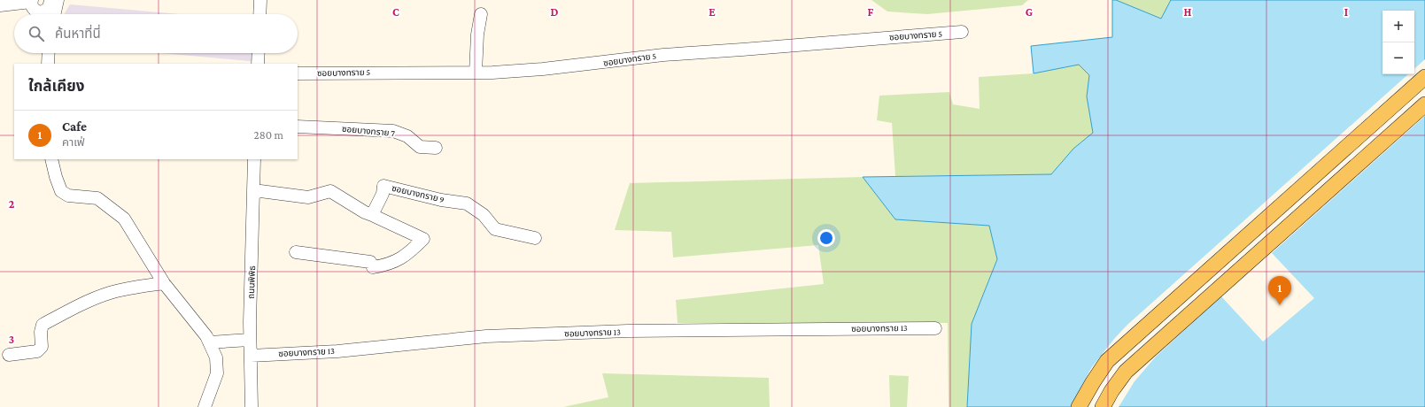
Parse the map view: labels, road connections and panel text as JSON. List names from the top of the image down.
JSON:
{
  "streets": {
    "street": [
      "ซอยบางทราย 5",
      "ซอยบางทราย 7",
      "ซอยบางทราย 9",
      "ถนนพิพิธ",
      "ซอยบางทราย 13"
    ]
  },
  "crossings": [
    ["ถนนพิพิธ", "ซอยบางทราย 13"]
  ],
  "page": {
    "map_buttons": ["+", "−"],
    "search": "ค้นหาที่นี่",
    "heading": "ใกล้เคียง",
    "list": [
      {
        "mark": "1",
        "name": "Cafe",
        "note": "คาเฟ่",
        "value": "280 m"
      }
    ],
    "pins": "1"
  },
  "grid": {
    "columns": [
      "C",
      "D",
      "E",
      "F",
      "G",
      "H",
      "I"
    ],
    "rows": ["2", "3"]
  }
}
